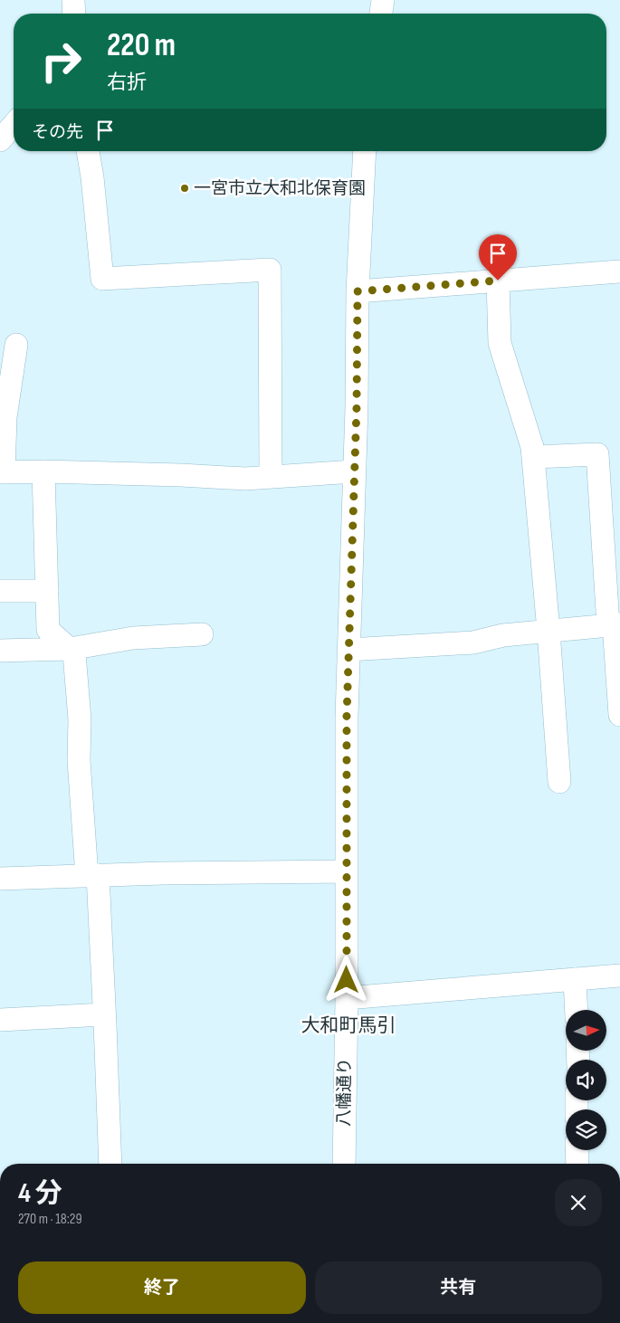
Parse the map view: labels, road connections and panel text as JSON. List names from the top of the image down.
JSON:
{
  "streets": {
    "street": ["八幡通り"]
  },
  "districts": ["大和町馬引"],
  "places": ["一宮市立大和北保育園"],
  "north": "right",
  "page": {
    "turn": ["220 m", "右折"],
    "then": "その先",
    "heading": ["4 分", "270 m · 18:29"],
    "buttons": ["終了", "共有"]
  }
}
